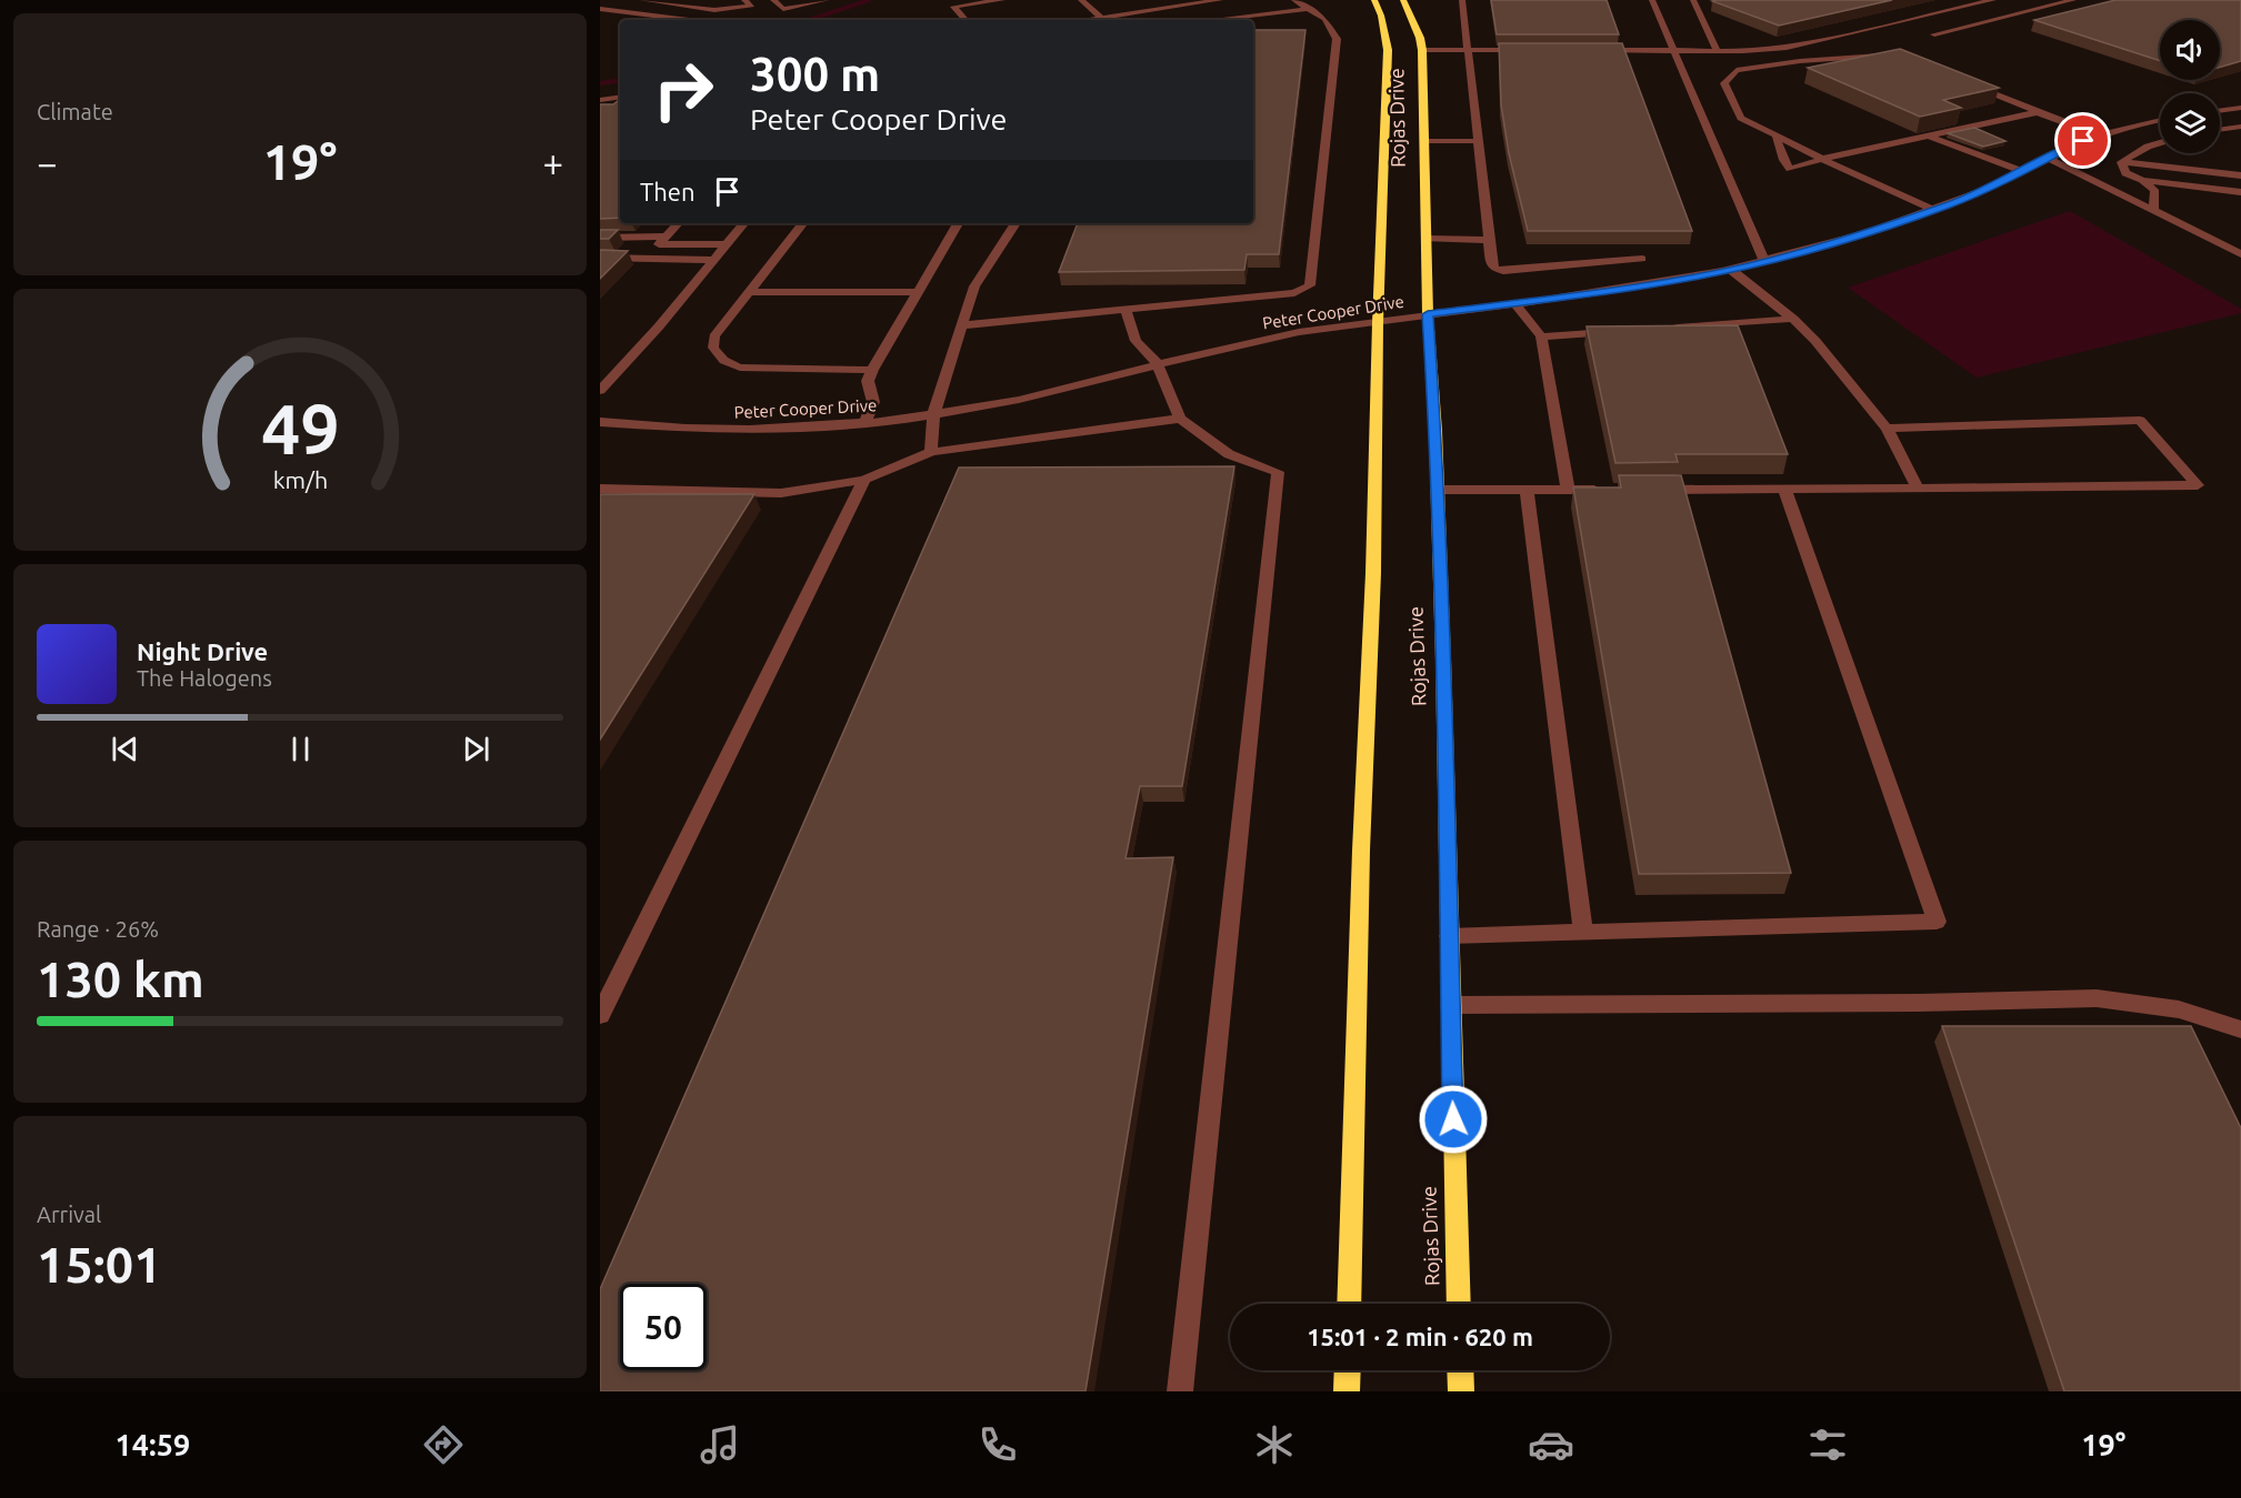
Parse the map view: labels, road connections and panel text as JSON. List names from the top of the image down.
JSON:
{
  "streets": {
    "main road": ["Rojas Drive"],
    "street": ["Peter Cooper Drive"]
  },
  "crossings": [
    ["Rojas Drive", "Peter Cooper Drive"]
  ],
  "page": {
    "tile": [
      "Climate",
      ["Range · 26%", "130 km"],
      ["Arrival", "15:01"]
    ],
    "turn": ["300 m", "Peter Cooper Drive"],
    "heat": ["−", "19°", "+"],
    "then": "Then",
    "song": ["Night Drive", "The Halogens"],
    "limit": "50",
    "trip": "15:01 · 2 min · 620 m",
    "tabs": ["14:59", "19°"],
    "gauge": ["49", "km/h"]
  }
}
